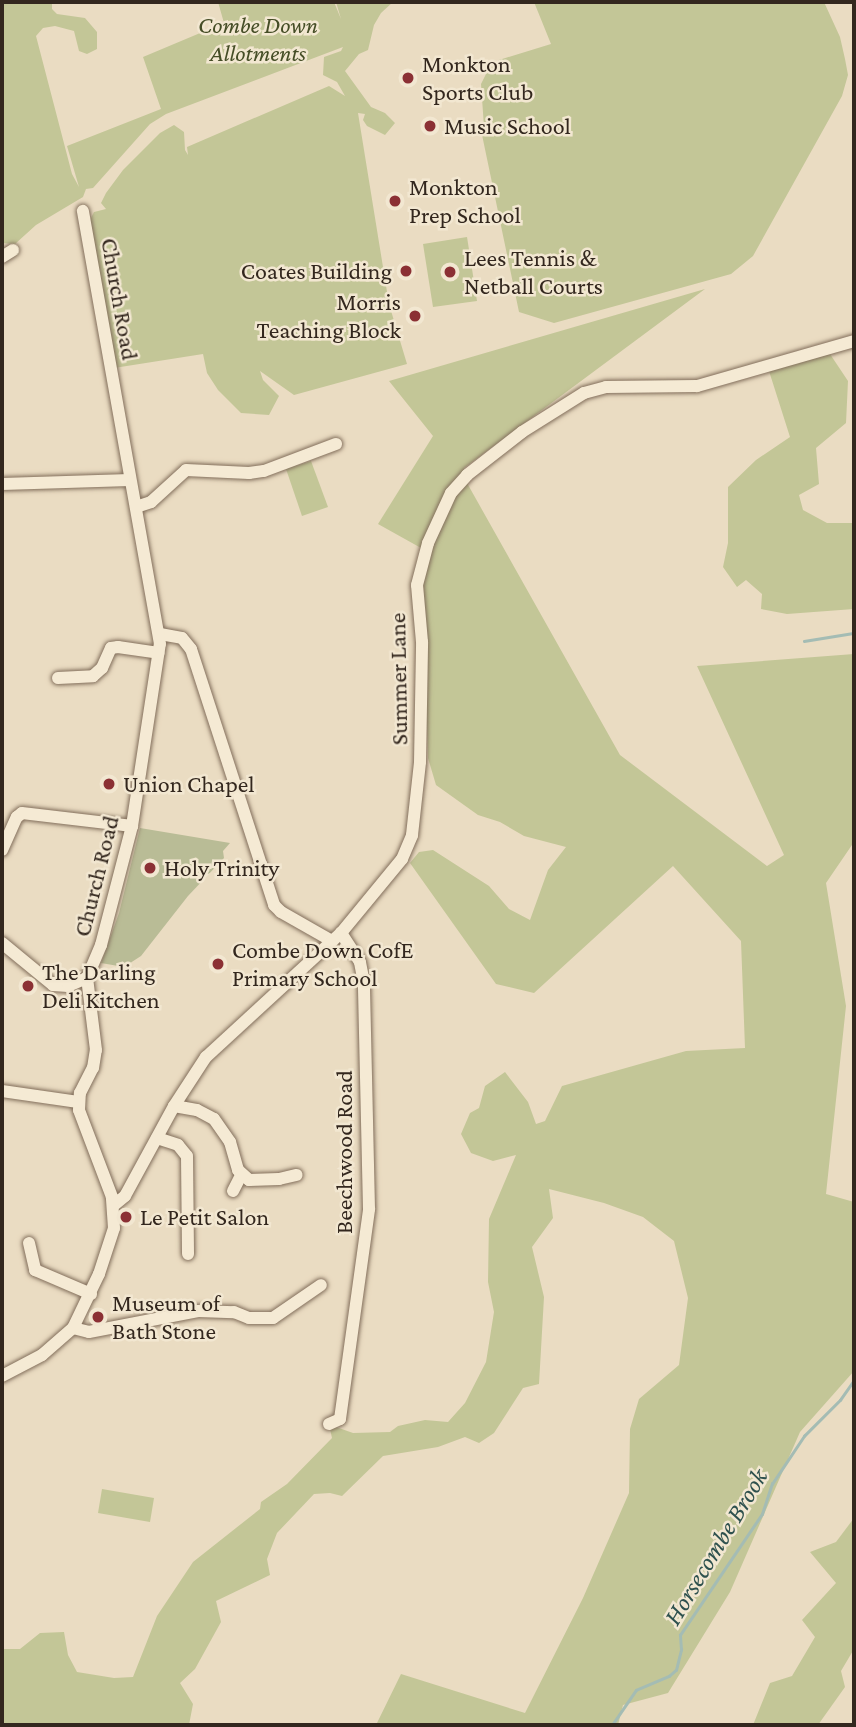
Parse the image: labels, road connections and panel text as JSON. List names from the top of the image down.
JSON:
{
  "streets": {
    "street": ["Church Road", "Summer Lane", "Beechwood Road"]
  },
  "crossings": [
    ["Summer Lane", "Beechwood Road"]
  ],
  "water": ["Horsecombe Brook"],
  "parks": ["Combe Down Allotments"],
  "places": [
    "Monkton Sports Club",
    "Music School",
    "Monkton Prep School",
    "Coates Building",
    "Lees Tennis & Netball Courts",
    "Morris Teaching Block",
    "Union Chapel",
    "Holy Trinity",
    "Combe Down CofE Primary School",
    "The Darling Deli Kitchen",
    "Le Petit Salon",
    "Museum of Bath Stone"
  ]
}
